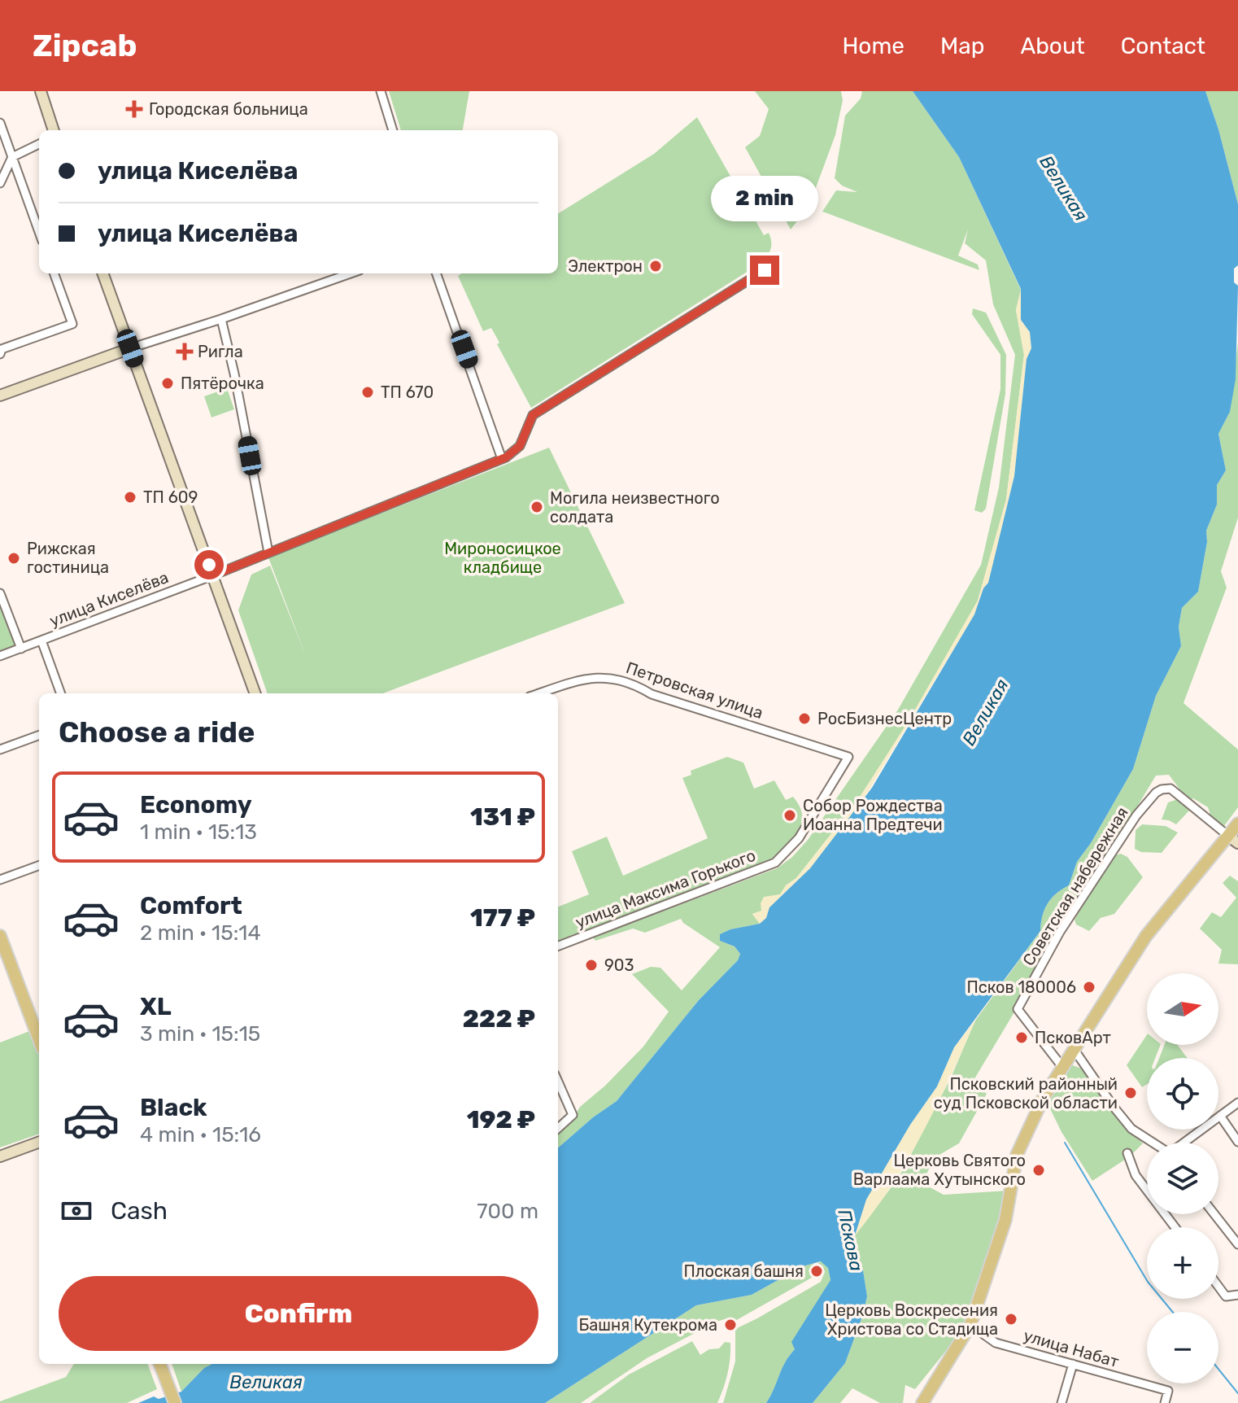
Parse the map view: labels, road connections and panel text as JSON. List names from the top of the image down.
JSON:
{
  "streets": {
    "street": [
      "улица Киселёва",
      "Петровская улица",
      "Советская набережная",
      "улица Максима Горького",
      "улица Набат"
    ]
  },
  "crossings": [
    ["Петровская улица", "улица Максима Горького"]
  ],
  "water": ["Великая", "Пскова"],
  "parks": ["Мироносицкое кладбище"],
  "places": {
    "health": ["Городская больница", "Ригла"],
    "other": [
      "Электрон",
      "Пятёрочка",
      "ТП 670",
      "ТП 609",
      "Могила неизвестного солдата",
      "Рижская гостиница",
      "РосБизнесЦентр",
      "Собор Рождества Иоанна Предтечи",
      "903",
      "Псков 180006",
      "ПсковАрт",
      "Псковский районный суд Псковской области",
      "Церковь Святого Варлаама Хутынского",
      "Плоская башня",
      "Церковь Воскресения Христова со Стадища",
      "Башня Кутекрома"
    ]
  },
  "north": "right",
  "page": {
    "header": "Zipcab",
    "nav": [
      "Home",
      "Map",
      "About",
      "Contact"
    ],
    "banner": ["улица Киселёва", "улица Киселёва"],
    "bubble": "2 min",
    "heading": "Choose a ride",
    "list": [
      {
        "name": "Economy",
        "note": "1 min · 15:13",
        "value": "131 ₽"
      },
      {
        "name": "Comfort",
        "note": "2 min · 15:14",
        "value": "177 ₽"
      },
      {
        "name": "XL",
        "note": "3 min · 15:15",
        "value": "222 ₽"
      },
      {
        "name": "Black",
        "note": "4 min · 15:16",
        "value": "192 ₽"
      }
    ],
    "map_buttons": ["+", "−"],
    "pay": ["Cash", "700 m"],
    "buttons": "Confirm"
  }
}
